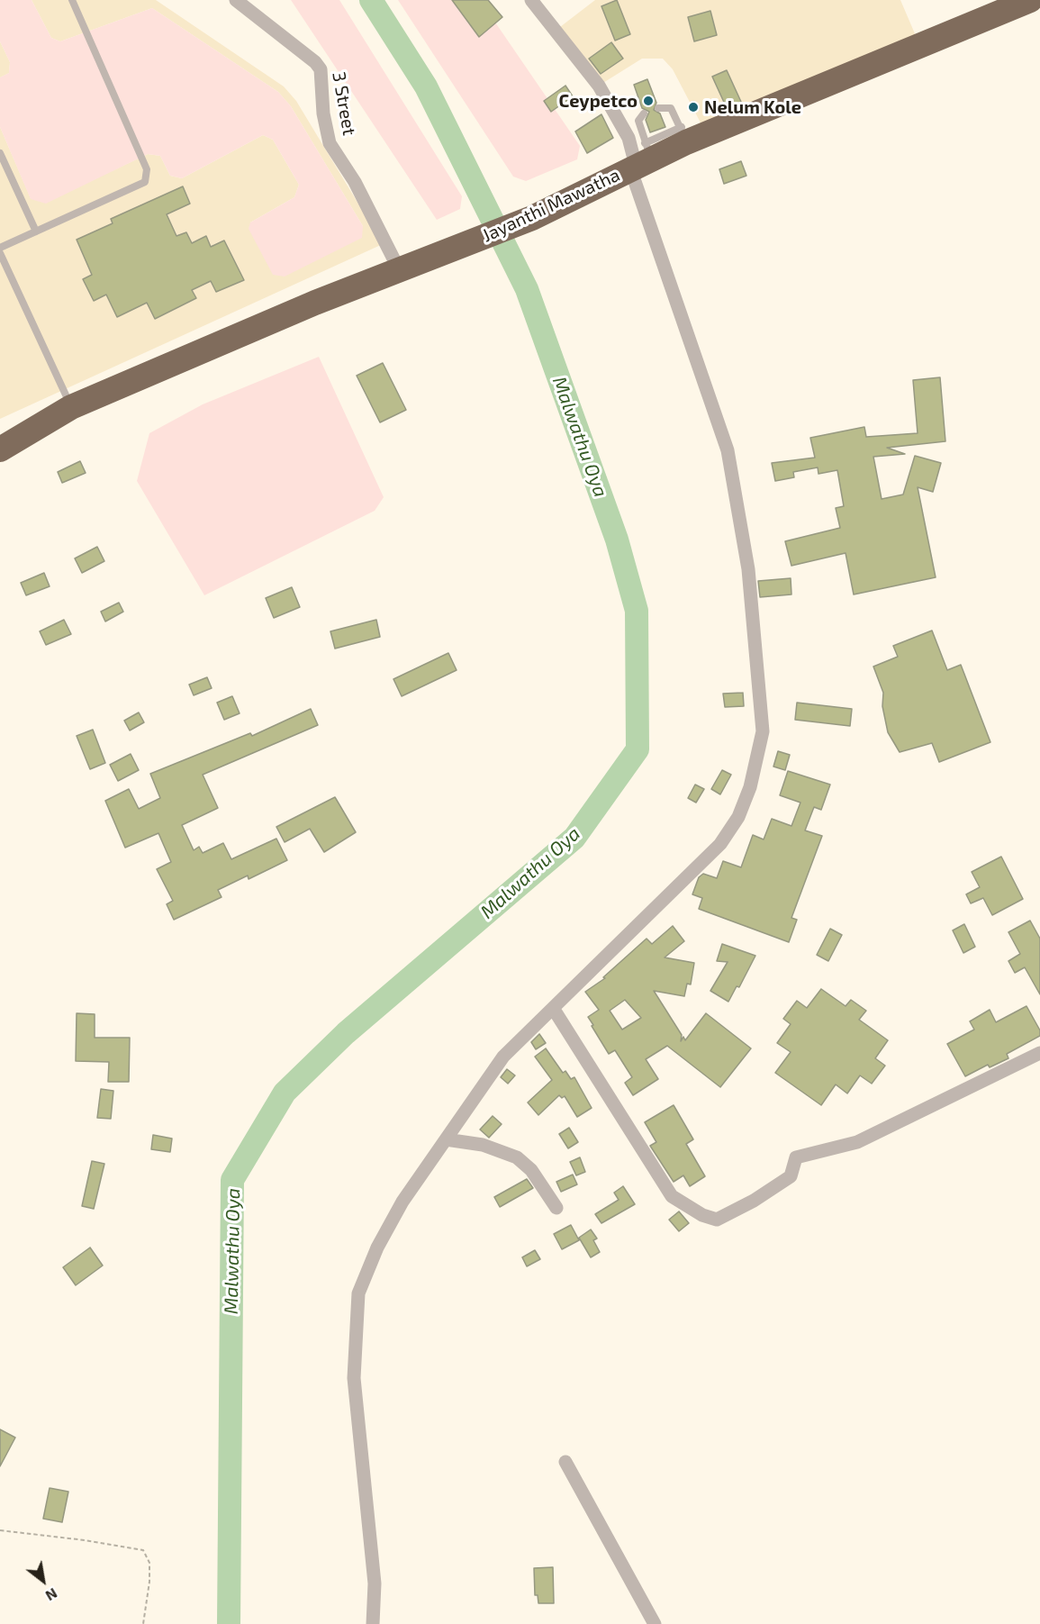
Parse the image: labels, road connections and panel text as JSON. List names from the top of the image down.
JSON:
{
  "streets": {
    "highway": ["Jayanthi Mawatha"],
    "street": ["3 Street"]
  },
  "crossings": [
    ["3 Street", "Jayanthi Mawatha"]
  ],
  "water": ["Malwathu Oya"],
  "places": ["Ceypetco", "Nelum Kole"],
  "north": "bottom right"
}
